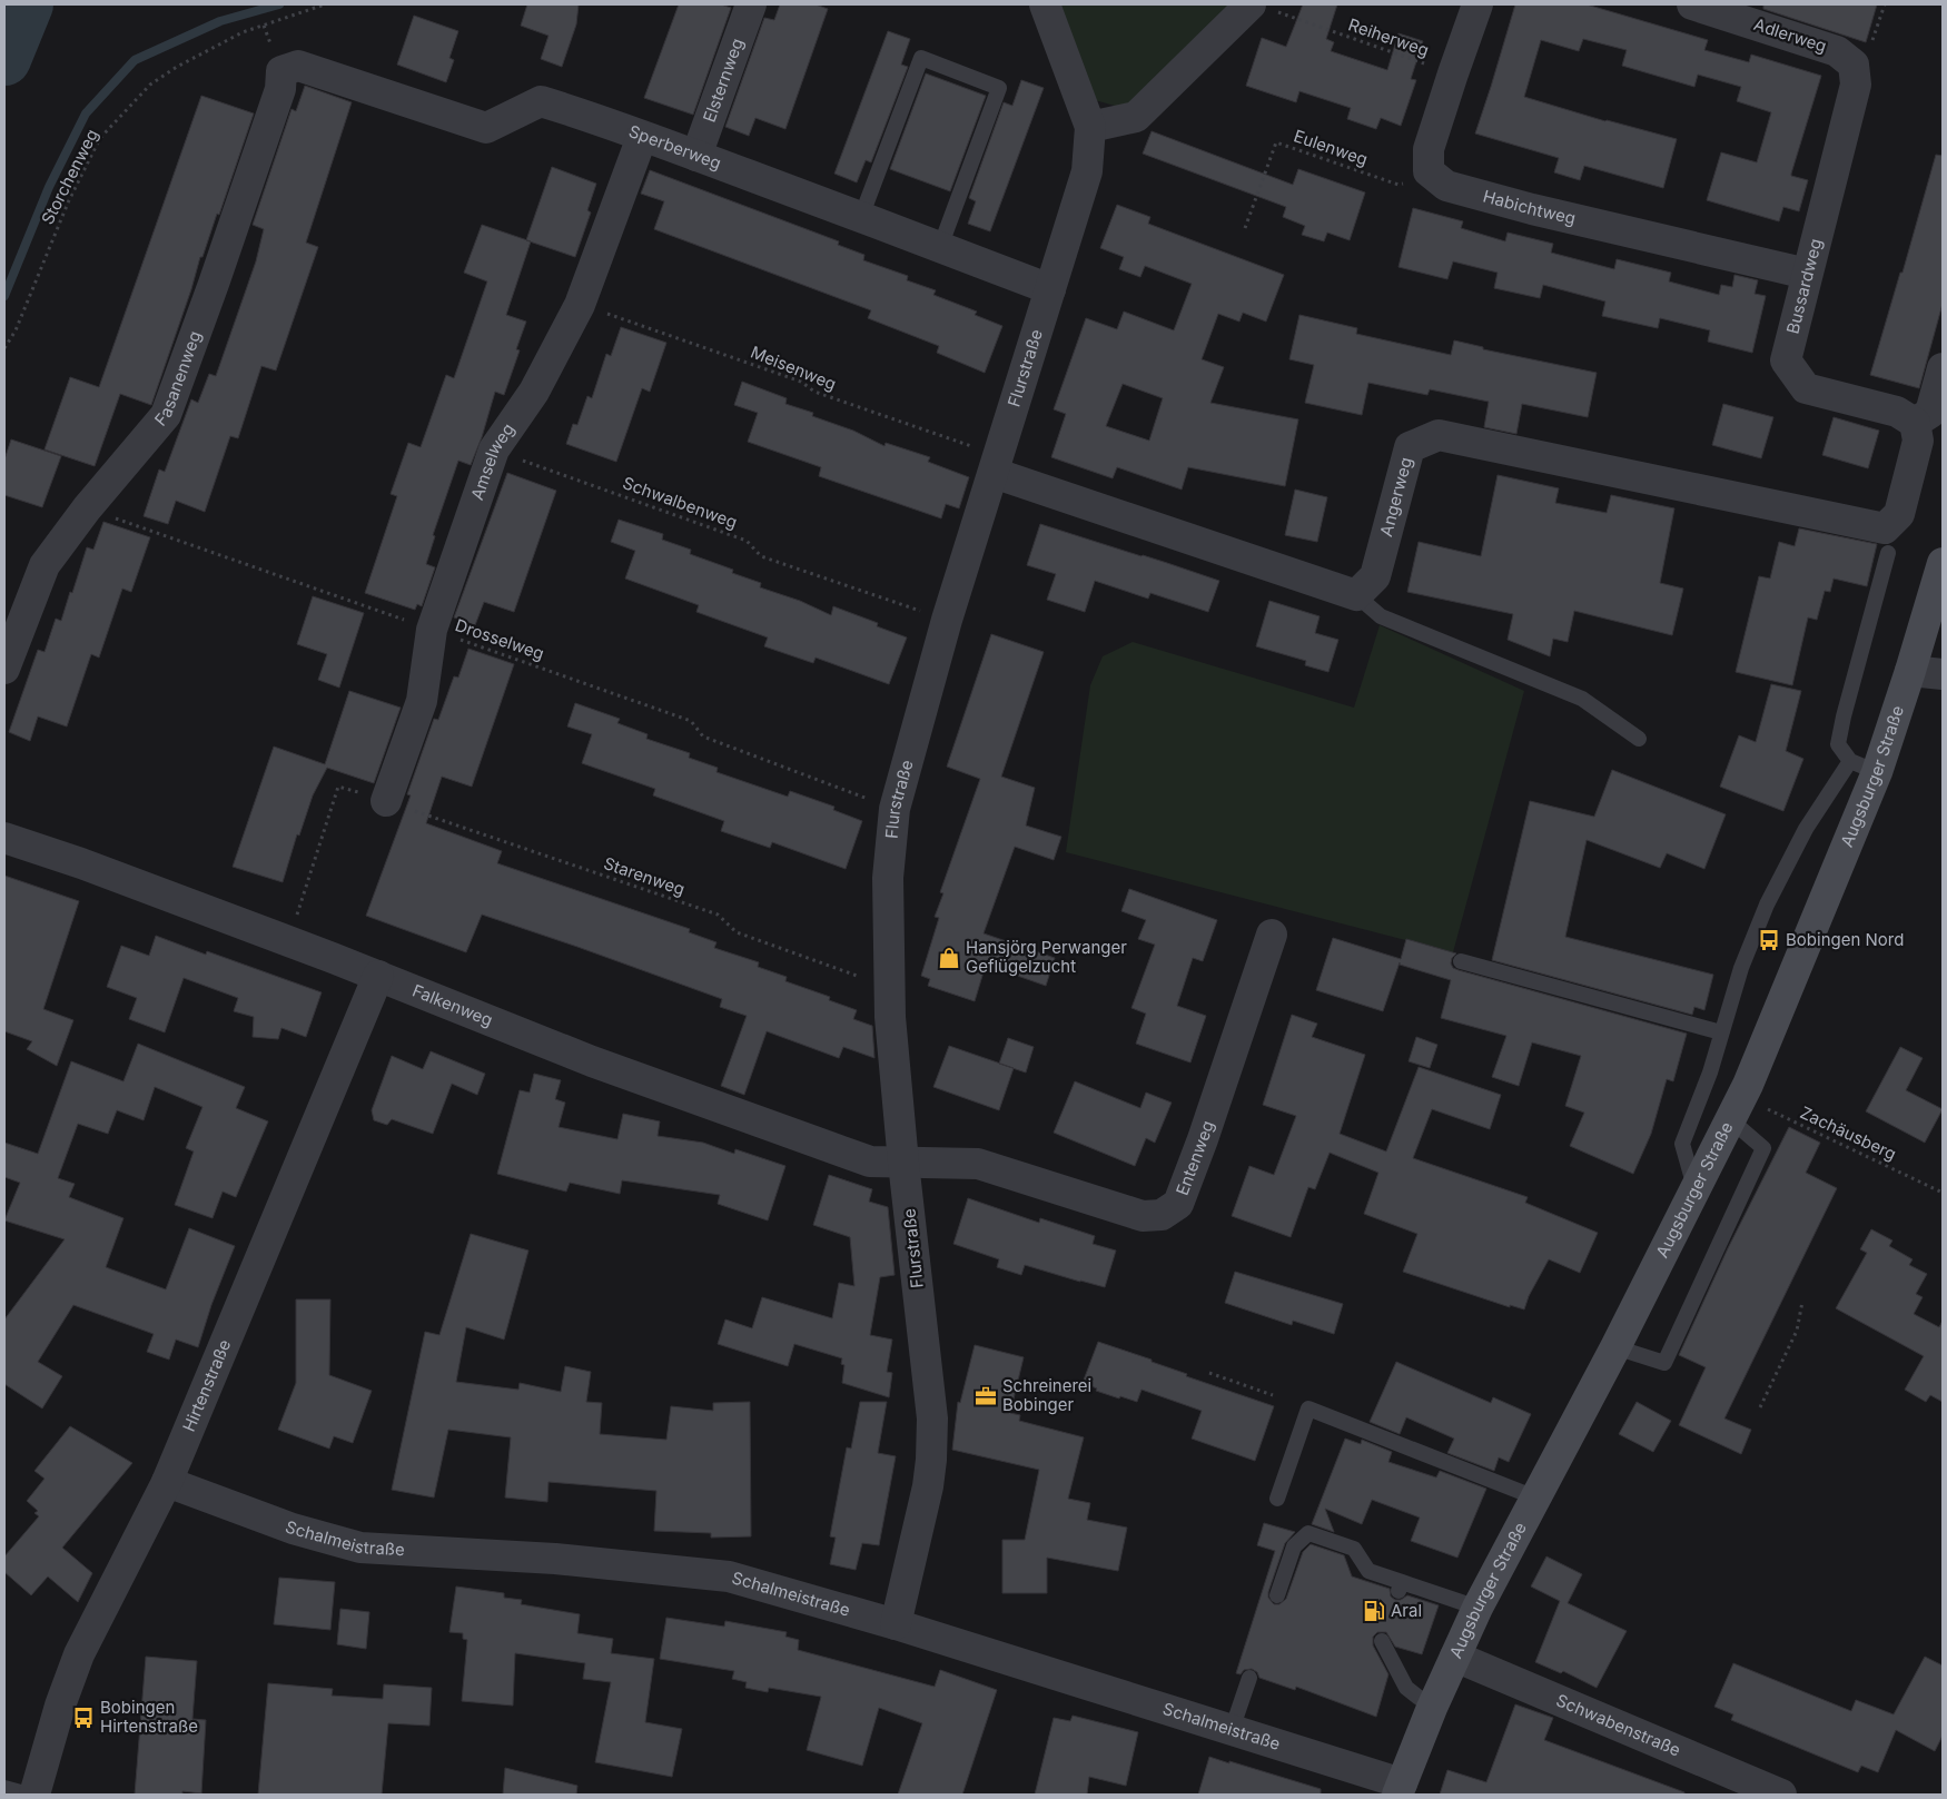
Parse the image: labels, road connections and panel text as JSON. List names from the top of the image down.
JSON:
{
  "streets": {
    "street": [
      "Adlerweg",
      "Elsternweg",
      "Sperberweg",
      "Habichtweg",
      "Bussardweg",
      "Flurstraße",
      "Fasanenweg",
      "Amselweg",
      "Angerweg",
      "Augsburger Straße",
      "Falkenweg",
      "Entenweg",
      "Hirtenstraße",
      "Schalmeistraße",
      "Schwabenstraße"
    ],
    "path": [
      "Reiherweg",
      "Eulenweg",
      "Storchenweg",
      "Meisenweg",
      "Schwalbenweg",
      "Drosselweg",
      "Starenweg",
      "Zachäusberg"
    ]
  },
  "crossings": [
    ["Adlerweg", "Bussardweg"],
    ["Elsternweg", "Sperberweg"],
    ["Sperberweg", "Flurstraße"],
    ["Sperberweg", "Fasanenweg"],
    ["Sperberweg", "Amselweg"],
    ["Eulenweg", "Habichtweg"],
    ["Habichtweg", "Bussardweg"],
    ["Bussardweg", "Angerweg"],
    ["Flurstraße", "Meisenweg"],
    ["Flurstraße", "Schwalbenweg"],
    ["Flurstraße", "Drosselweg"],
    ["Flurstraße", "Starenweg"],
    ["Flurstraße", "Falkenweg"],
    ["Flurstraße", "Entenweg"],
    ["Flurstraße", "Schalmeistraße"],
    ["Meisenweg", "Amselweg"],
    ["Fasanenweg", "Drosselweg"],
    ["Amselweg", "Schwalbenweg"],
    ["Amselweg", "Drosselweg"],
    ["Amselweg", "Starenweg"],
    ["Augsburger Straße", "Zachäusberg"],
    ["Augsburger Straße", "Schalmeistraße"],
    ["Augsburger Straße", "Schwabenstraße"],
    ["Starenweg", "Falkenweg"],
    ["Falkenweg", "Entenweg"],
    ["Falkenweg", "Hirtenstraße"],
    ["Hirtenstraße", "Schalmeistraße"]
  ],
  "places": {
    "bus stop": ["Bobingen Nord", "Bobingen Hirtenstraße"],
    "shop": ["Hansjörg Perwanger Geflügelzucht"],
    "office": ["Schreinerei Bobinger"],
    "fuel station": ["Aral"]
  }
}
